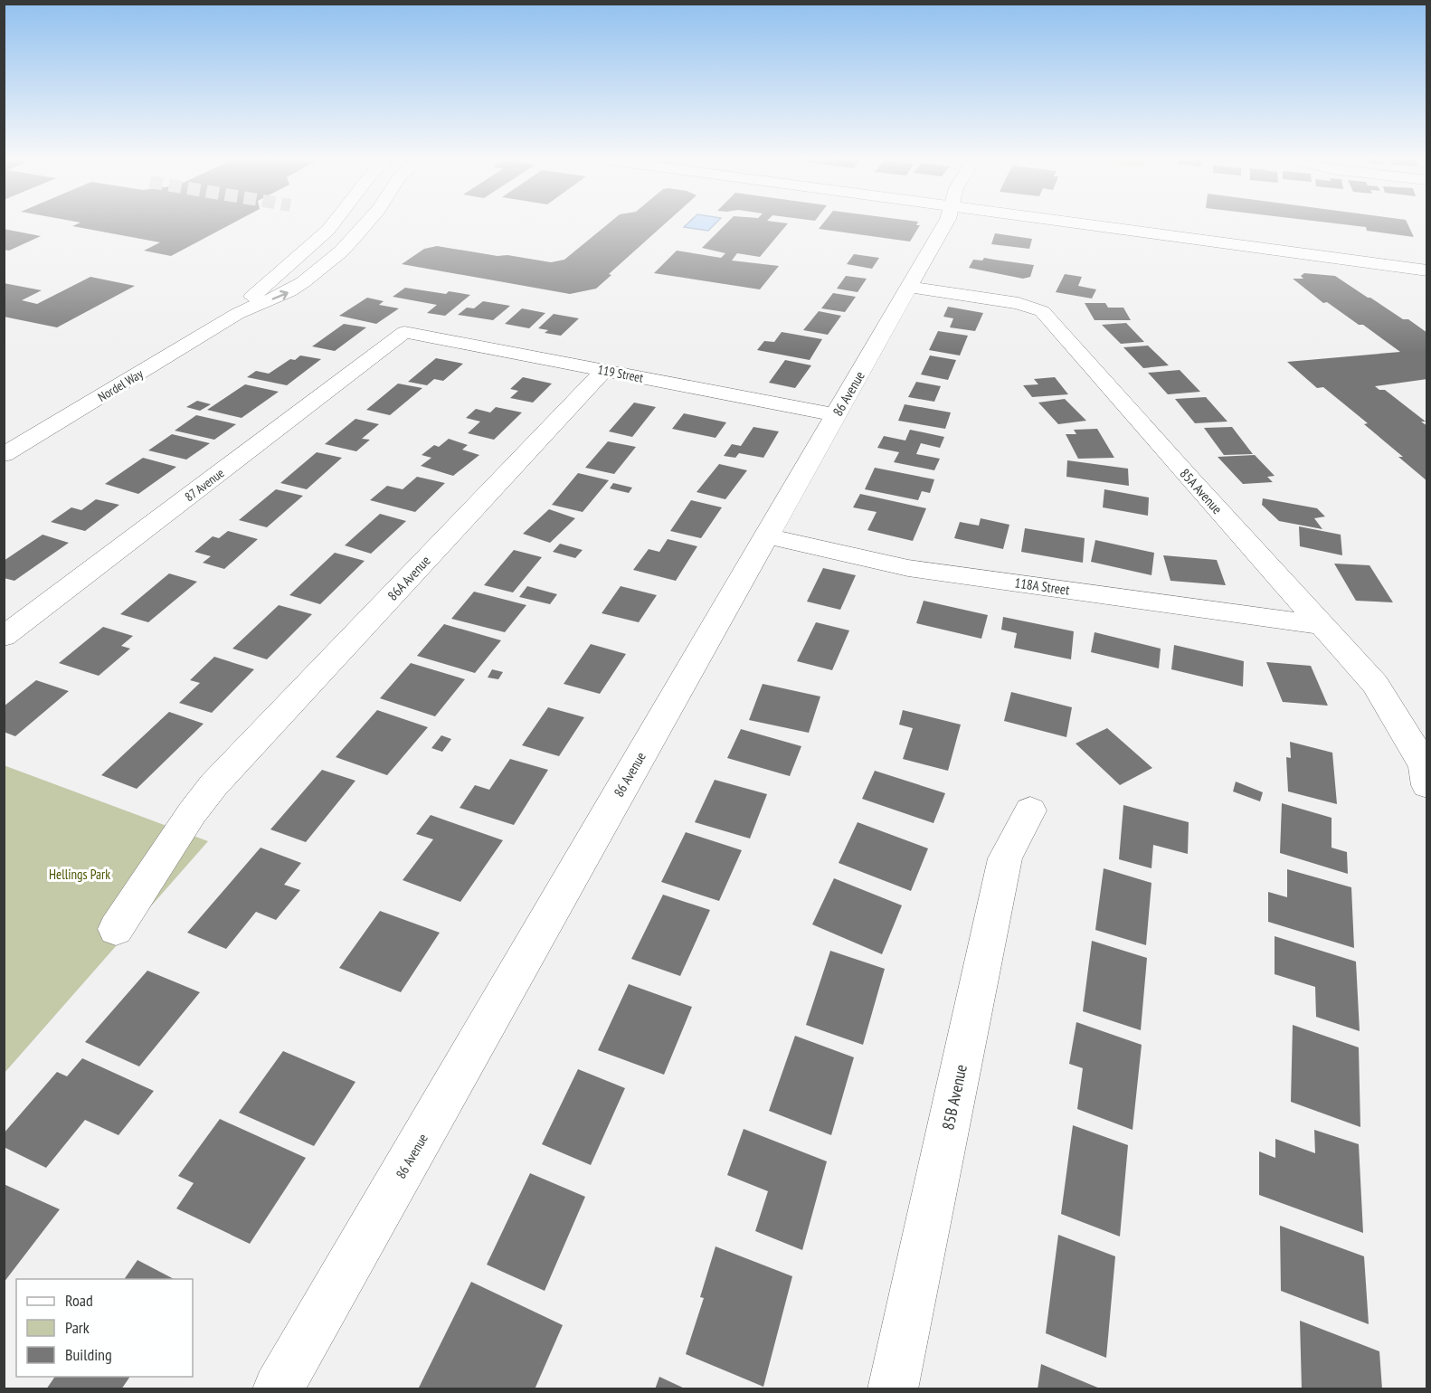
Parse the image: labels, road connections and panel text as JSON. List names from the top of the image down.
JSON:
{
  "streets": {
    "street": [
      "119 Street",
      "Nordel Way",
      "86 Avenue",
      "87 Avenue",
      "85A Avenue",
      "86A Avenue",
      "118A Street",
      "85B Avenue"
    ]
  },
  "crossings": [
    ["119 Street", "86 Avenue"],
    ["119 Street", "87 Avenue"],
    ["119 Street", "86A Avenue"],
    ["86 Avenue", "85A Avenue"],
    ["86 Avenue", "118A Street"],
    ["85A Avenue", "118A Street"]
  ],
  "parks": ["Hellings Park"],
  "legend": ["Road", "Park", "Building"]
}
